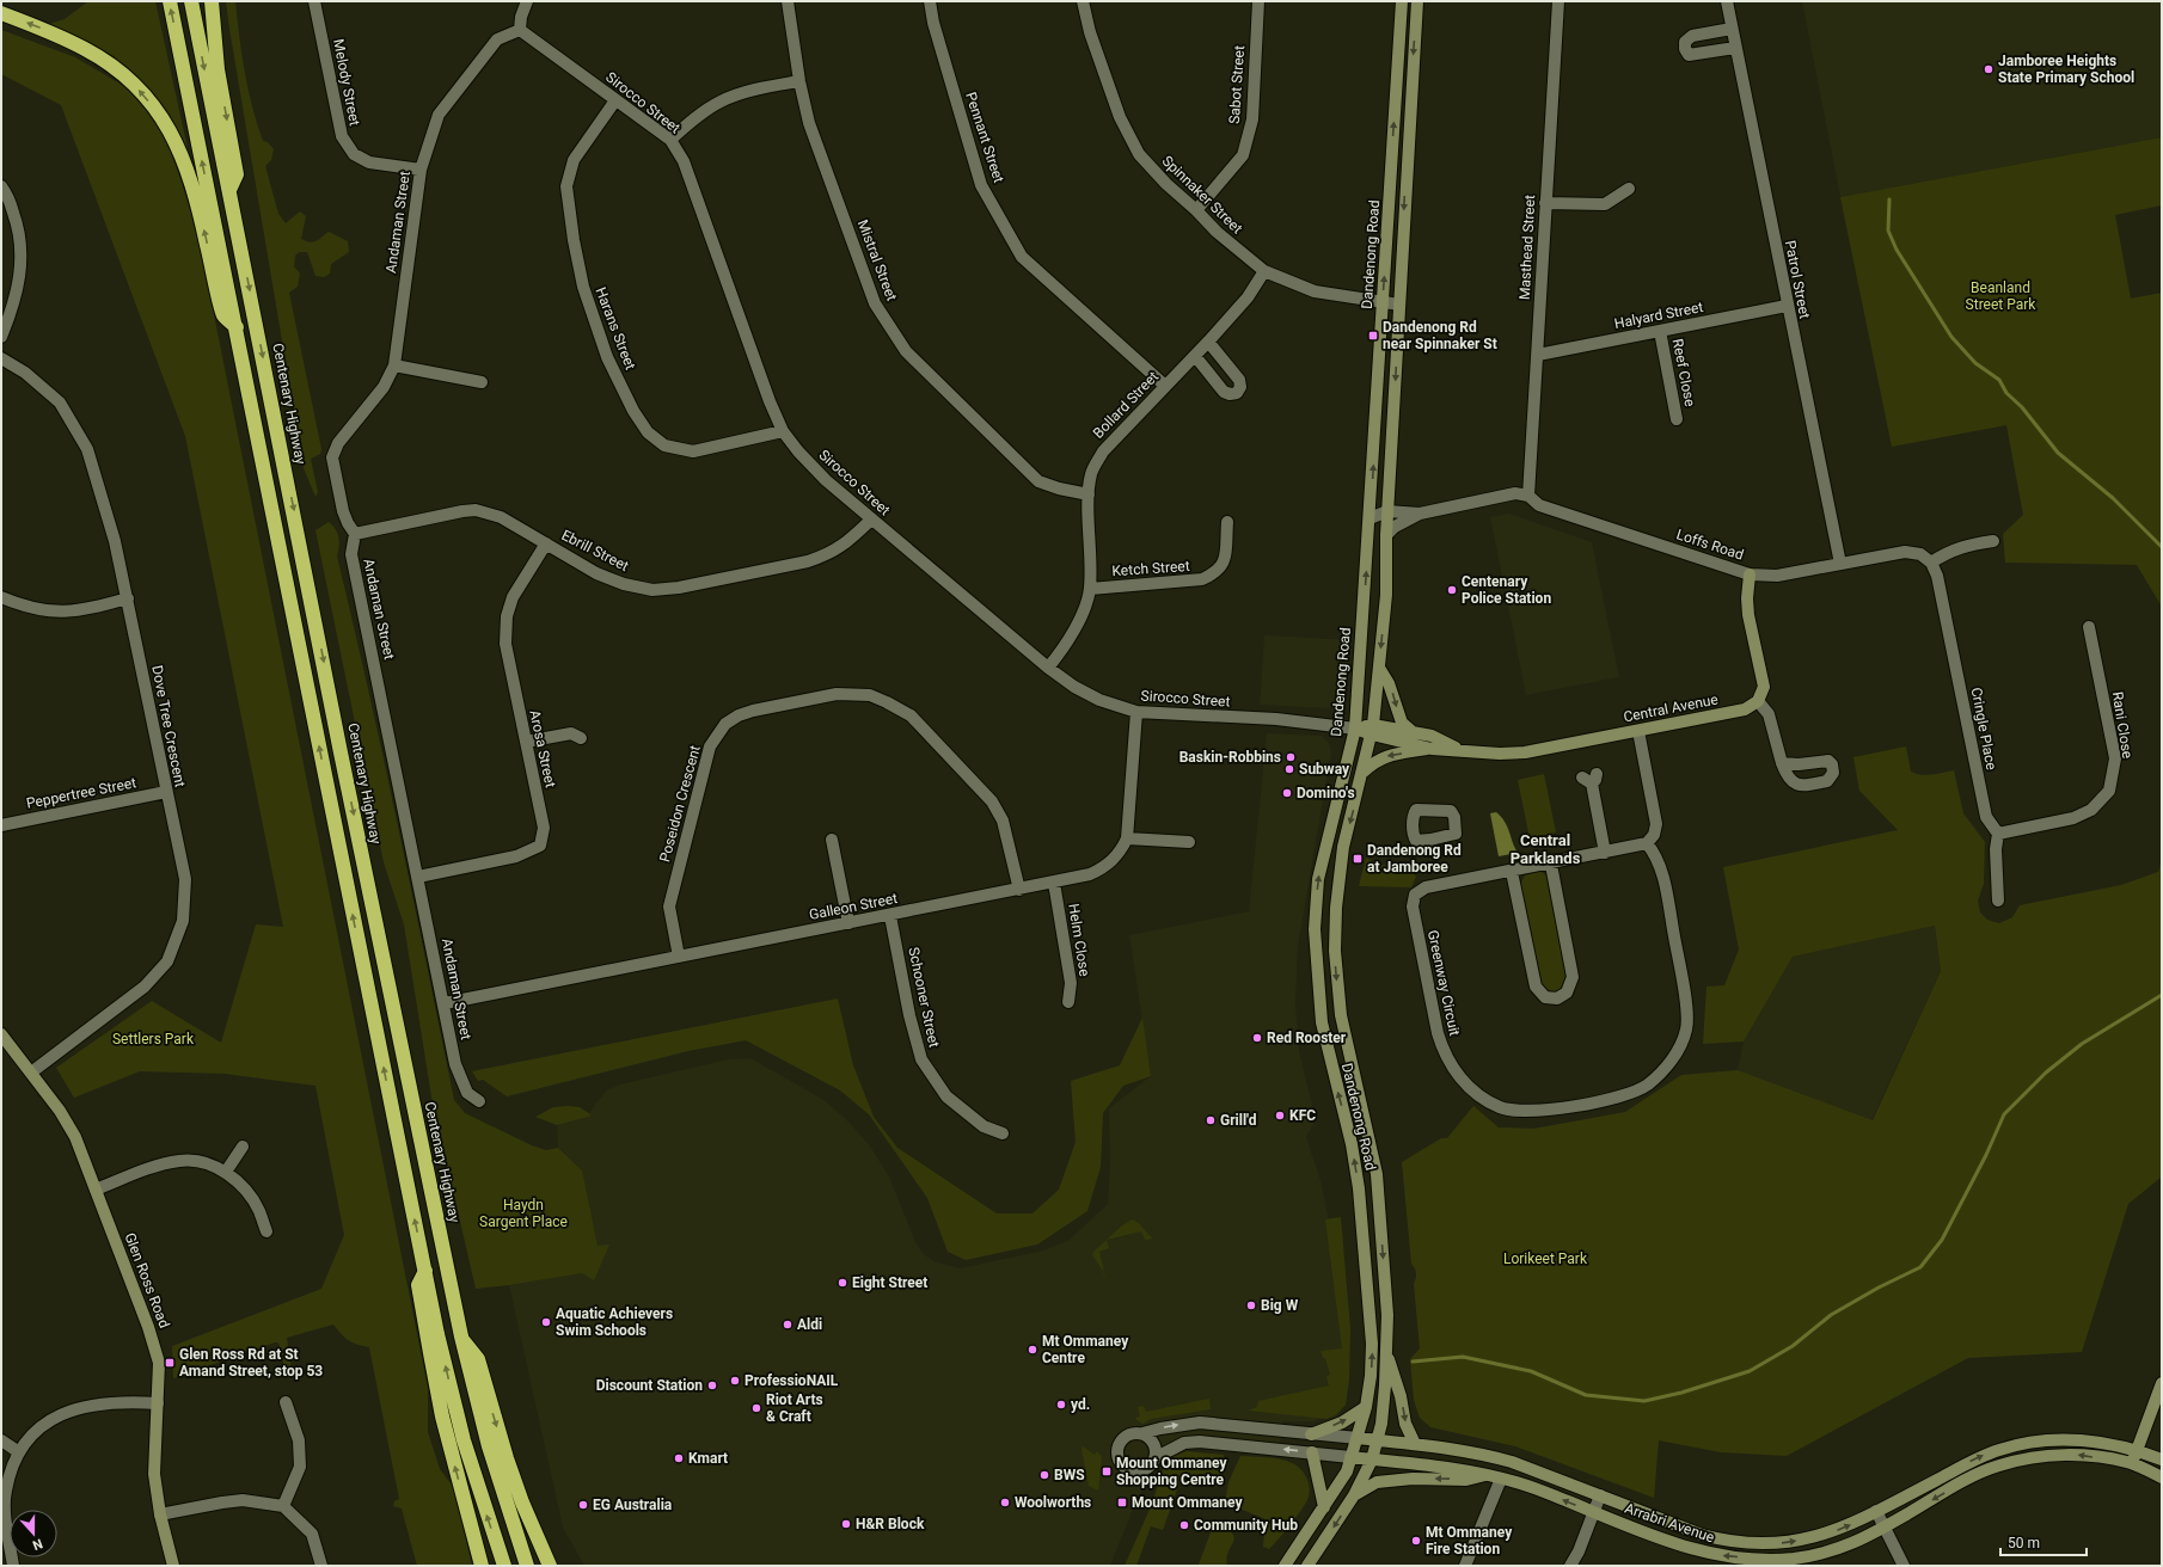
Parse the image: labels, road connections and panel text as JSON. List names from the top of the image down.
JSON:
{
  "streets": {
    "highway": ["Centenary Highway"],
    "main road": [
      "Dandenong Road",
      "Central Avenue",
      "Glen Ross Road",
      "Arrabri Avenue"
    ],
    "street": [
      "Melody Street",
      "Sabot Street",
      "Sirocco Street",
      "Pennant Street",
      "Spinnaker Street",
      "Andaman Street",
      "Masthead Street",
      "Mistral Street",
      "Patrol Street",
      "Halyard Street",
      "Harans Street",
      "Reef Close",
      "Bollard Street",
      "Loffs Road",
      "Ebrill Street",
      "Ketch Street",
      "Rani Close",
      "Dove Tree Crescent",
      "Cringle Place",
      "Arosa Street",
      "Peppertree Street",
      "Poseidon Crescent",
      "Galleon Street",
      "Helm Close",
      "Greenway Circuit",
      "Schooner Street"
    ]
  },
  "crossings": [
    ["Melody Street", "Andaman Street"],
    ["Sabot Street", "Spinnaker Street"],
    ["Sirocco Street", "Andaman Street"],
    ["Sirocco Street", "Dandenong Road"],
    ["Sirocco Street", "Harans Street"],
    ["Sirocco Street", "Bollard Street"],
    ["Sirocco Street", "Ebrill Street"],
    ["Sirocco Street", "Central Avenue"],
    ["Sirocco Street", "Galleon Street"],
    ["Pennant Street", "Bollard Street"],
    ["Spinnaker Street", "Dandenong Road"],
    ["Spinnaker Street", "Bollard Street"],
    ["Andaman Street", "Ebrill Street"],
    ["Andaman Street", "Arosa Street"],
    ["Andaman Street", "Galleon Street"],
    ["Masthead Street", "Halyard Street"],
    ["Masthead Street", "Loffs Road"],
    ["Dandenong Road", "Central Avenue"],
    ["Dandenong Road", "Arrabri Avenue"],
    ["Mistral Street", "Bollard Street"],
    ["Patrol Street", "Halyard Street"],
    ["Patrol Street", "Loffs Road"],
    ["Halyard Street", "Reef Close"],
    ["Bollard Street", "Ketch Street"],
    ["Loffs Road", "Cringle Place"],
    ["Ebrill Street", "Arosa Street"],
    ["Rani Close", "Cringle Place"],
    ["Dove Tree Crescent", "Peppertree Street"],
    ["Dove Tree Crescent", "Glen Ross Road"],
    ["Poseidon Crescent", "Galleon Street"],
    ["Galleon Street", "Helm Close"],
    ["Galleon Street", "Schooner Street"]
  ],
  "districts": ["Central Parklands"],
  "parks": [
    "Beanland Street Park",
    "Settlers Park",
    "Haydn Sargent Place",
    "Lorikeet Park"
  ],
  "places": {
    "other": [
      "Jamboree Heights State Primary School",
      "Centenary Police Station",
      "Baskin-Robbins",
      "Subway",
      "Domino's",
      "Red Rooster",
      "KFC",
      "Grill'd",
      "Eight Street",
      "Big W",
      "Aquatic Achievers Swim Schools",
      "Aldi",
      "Mt Ommaney Centre",
      "ProfessioNAIL",
      "Discount Station",
      "yd.",
      "Riot Arts & Craft",
      "Kmart",
      "BWS",
      "Woolworths",
      "EG Australia",
      "H&R Block",
      "Community Hub",
      "Mt Ommaney Fire Station"
    ],
    "transit": [
      "Dandenong Rd near Spinnaker St",
      "Dandenong Rd at Jamboree",
      "Glen Ross Rd at St Amand Street, stop 53",
      "Mount Ommaney Shopping Centre",
      "Mount Ommaney"
    ]
  },
  "scale_bar": "50 m",
  "north": "bottom"
}
